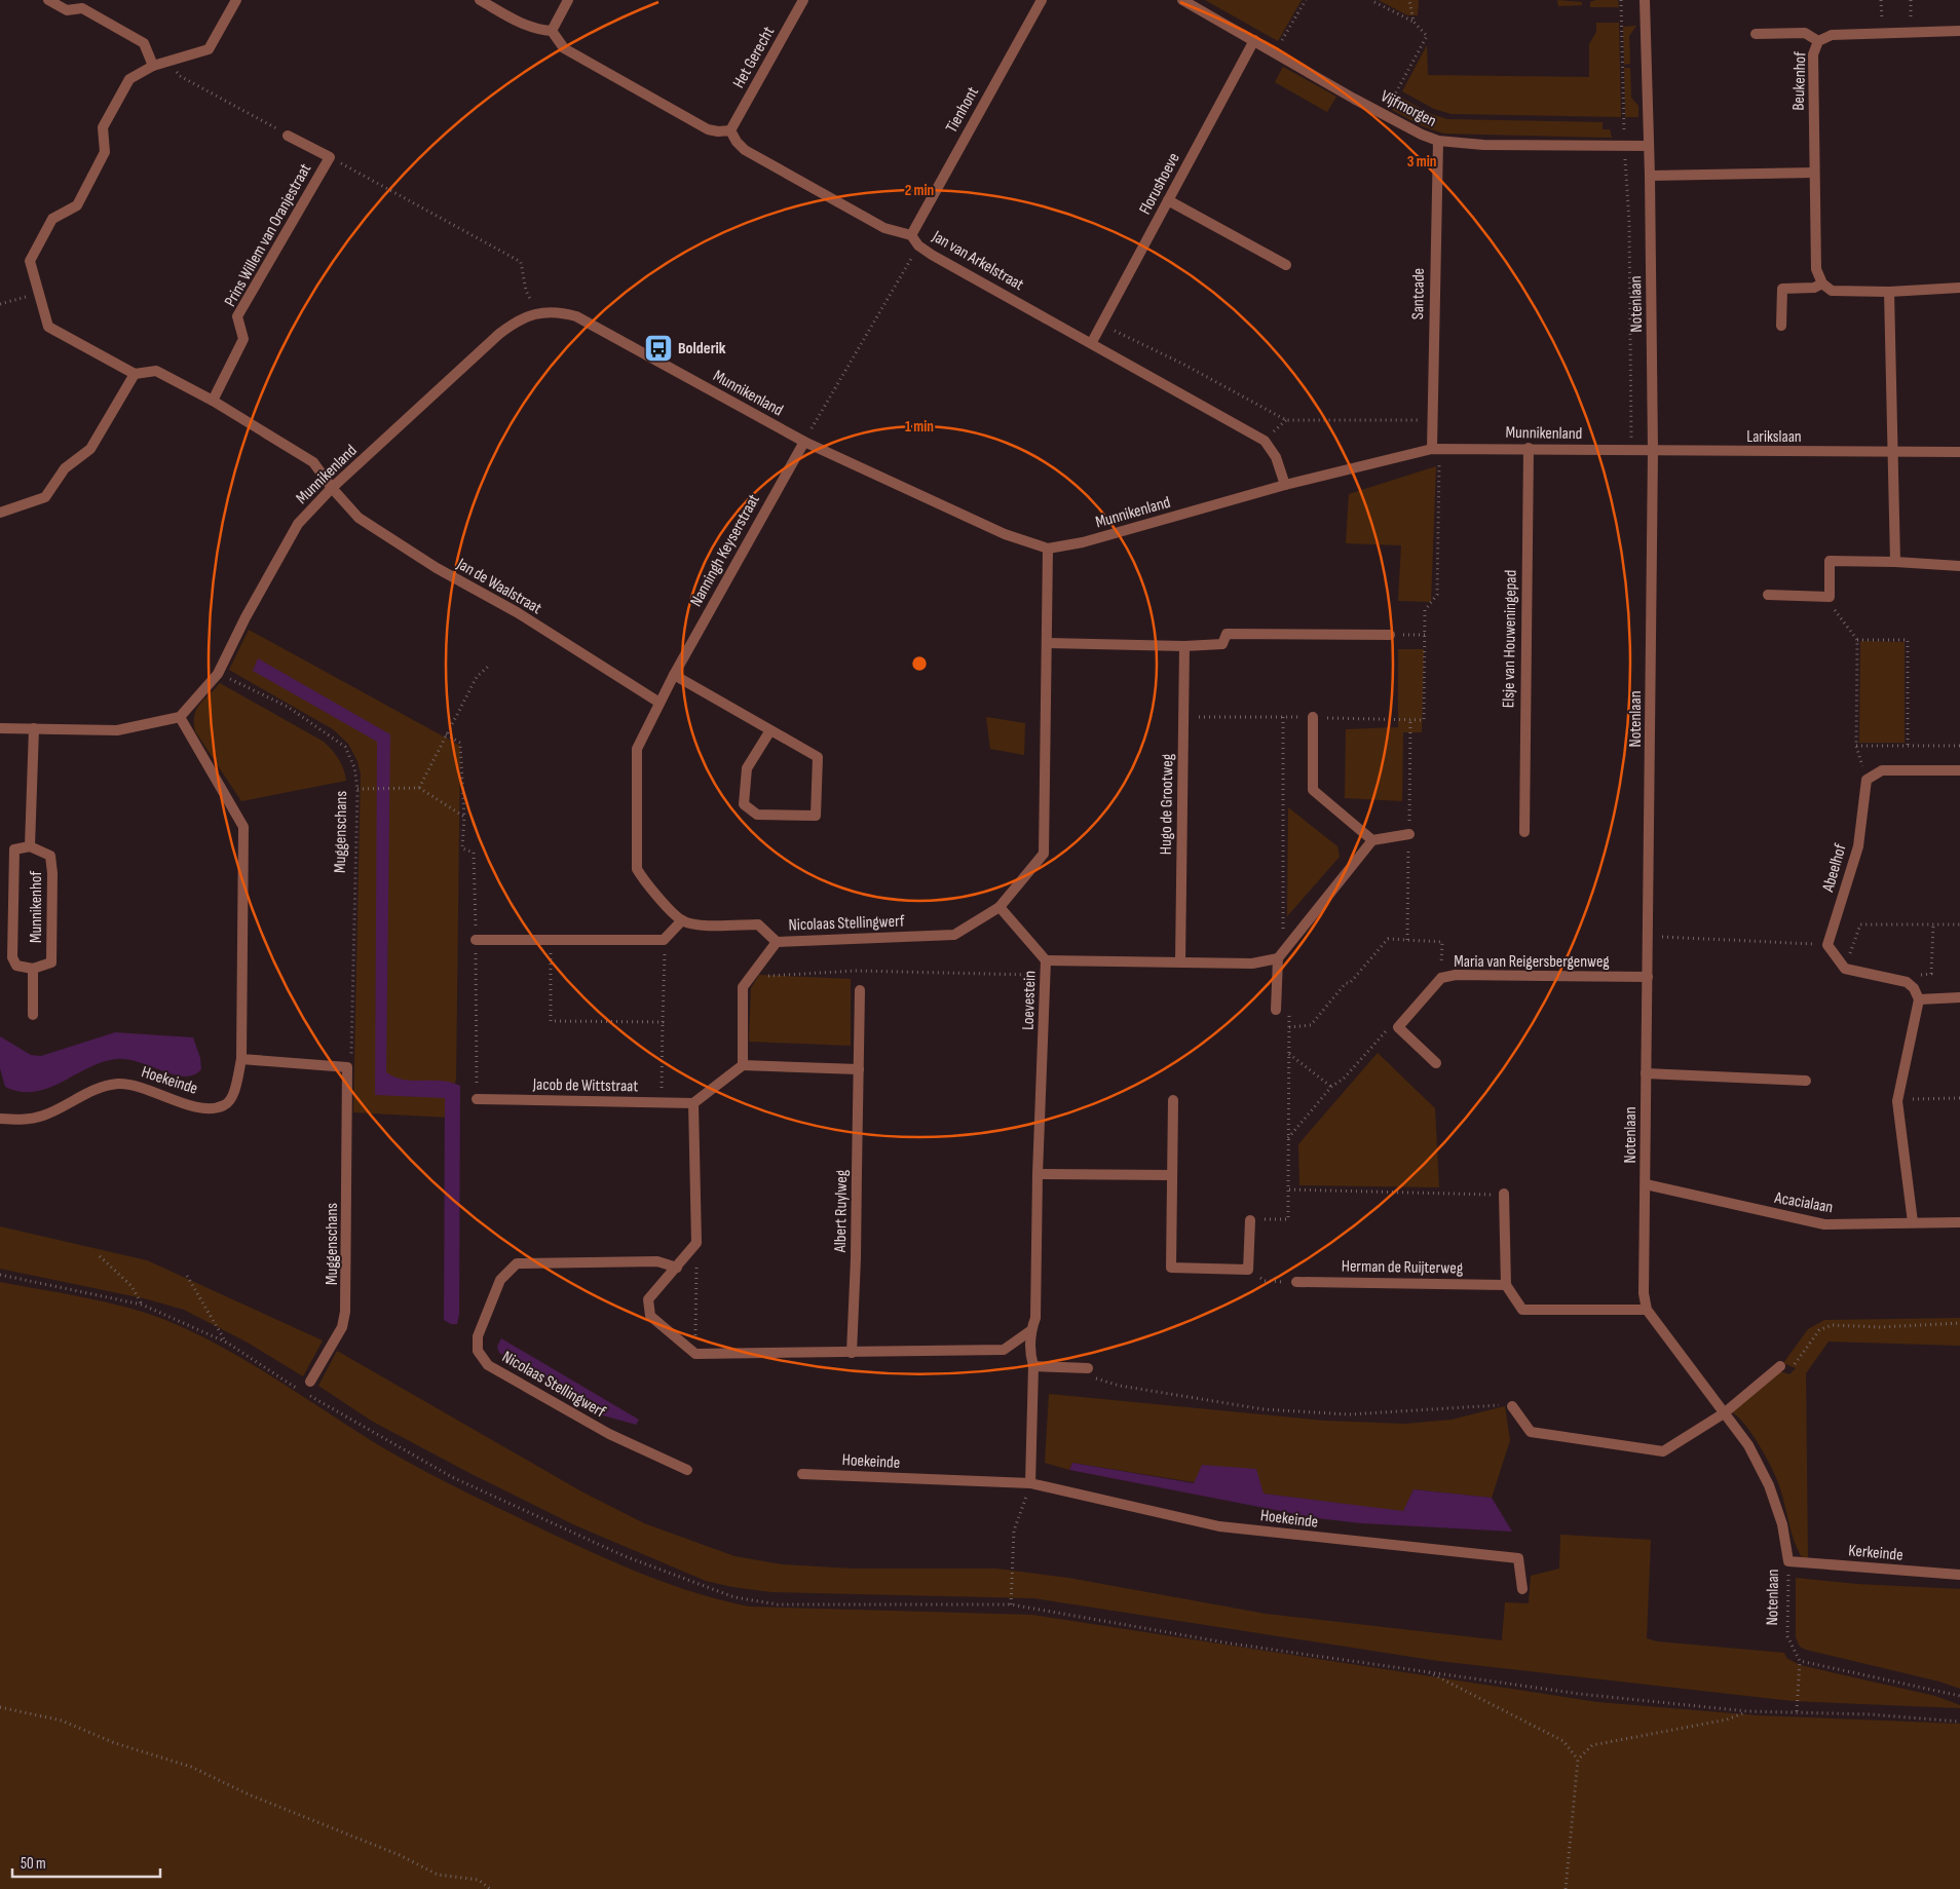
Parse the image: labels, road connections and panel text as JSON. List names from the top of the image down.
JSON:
{
  "streets": {
    "street": [
      "Het Gerecht",
      "Beukenhof",
      "Vijfmorgen",
      "Tienhont",
      "Florushoeve",
      "Prins Willem van Oranjestraat",
      "Jan van Arkelstraat",
      "Santcade",
      "Notenlaan",
      "Munnikenland",
      "Larikslaan",
      "Nanningh Keyserstraat",
      "Jan de Waalstraat",
      "Elsje van Houweningepad",
      "Hugo de Grootweg",
      "Muggenschans",
      "Abeelhof",
      "Munnikenhof",
      "Nicolaas Stellingwerf",
      "Maria van Reigersbergenweg",
      "Loevestein",
      "Hoekeinde",
      "Jacob de Wittstraat",
      "Acacialaan",
      "Albert Ruylweg",
      "Herman de Ruijterweg",
      "Kerkeinde"
    ]
  },
  "crossings": [
    ["Het Gerecht", "Jan van Arkelstraat"],
    ["Vijfmorgen", "Florushoeve"],
    ["Vijfmorgen", "Santcade"],
    ["Vijfmorgen", "Notenlaan"],
    ["Tienhont", "Jan van Arkelstraat"],
    ["Florushoeve", "Jan van Arkelstraat"],
    ["Jan van Arkelstraat", "Munnikenland"],
    ["Santcade", "Munnikenland"],
    ["Notenlaan", "Munnikenland"],
    ["Notenlaan", "Larikslaan"],
    ["Notenlaan", "Maria van Reigersbergenweg"],
    ["Notenlaan", "Acacialaan"],
    ["Notenlaan", "Kerkeinde"],
    ["Munnikenland", "Larikslaan"],
    ["Munnikenland", "Nanningh Keyserstraat"],
    ["Munnikenland", "Jan de Waalstraat"],
    ["Munnikenland", "Elsje van Houweningepad"],
    ["Munnikenland", "Muggenschans"],
    ["Nanningh Keyserstraat", "Jan de Waalstraat"],
    ["Nicolaas Stellingwerf", "Loevestein"]
  ],
  "places": {
    "bus stop": ["Bolderik"]
  },
  "scale_bar": "50 m",
  "rings": ["3 min", "2 min", "1 min"]
}
